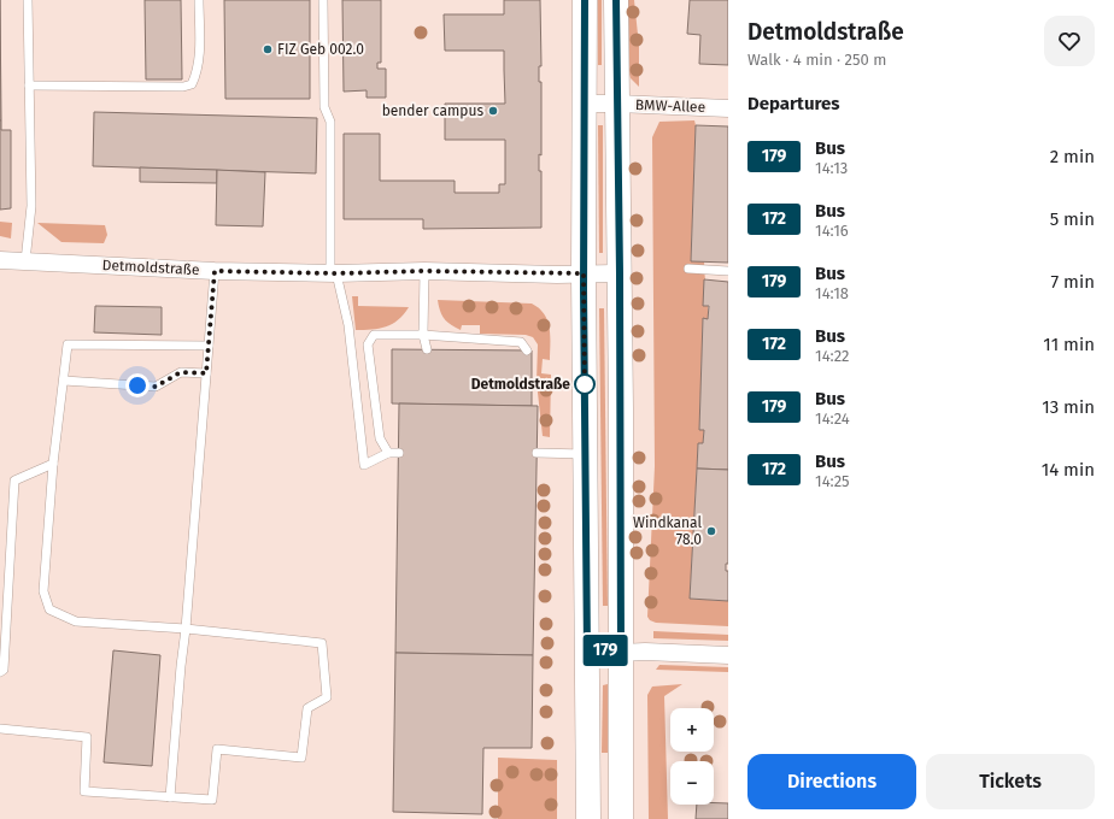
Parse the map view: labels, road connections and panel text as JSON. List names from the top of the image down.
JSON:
{
  "streets": {
    "street": ["BMW-Allee", "Detmoldstraße"]
  },
  "places": [
    "FIZ Geb 002.0",
    "bender campus",
    "Detmoldstraße",
    "Windkanal 78.0"
  ],
  "lines": ["bus line 179"],
  "page": {
    "on_map": "179",
    "heading": [
      ["Detmoldstraße", "Walk · 4 min · 250 m"],
      "Departures"
    ],
    "list": [
      {
        "mark": "179",
        "name": "Bus",
        "note": "14:13",
        "value": "2 min"
      },
      {
        "mark": "172",
        "name": "Bus",
        "note": "14:16",
        "value": "5 min"
      },
      {
        "mark": "179",
        "name": "Bus",
        "note": "14:18",
        "value": "7 min"
      },
      {
        "mark": "172",
        "name": "Bus",
        "note": "14:22",
        "value": "11 min"
      },
      {
        "mark": "179",
        "name": "Bus",
        "note": "14:24",
        "value": "13 min"
      },
      {
        "mark": "172",
        "name": "Bus",
        "note": "14:25",
        "value": "14 min"
      }
    ],
    "map_buttons": ["+", "−"],
    "buttons": ["Directions", "Tickets"]
  }
}
